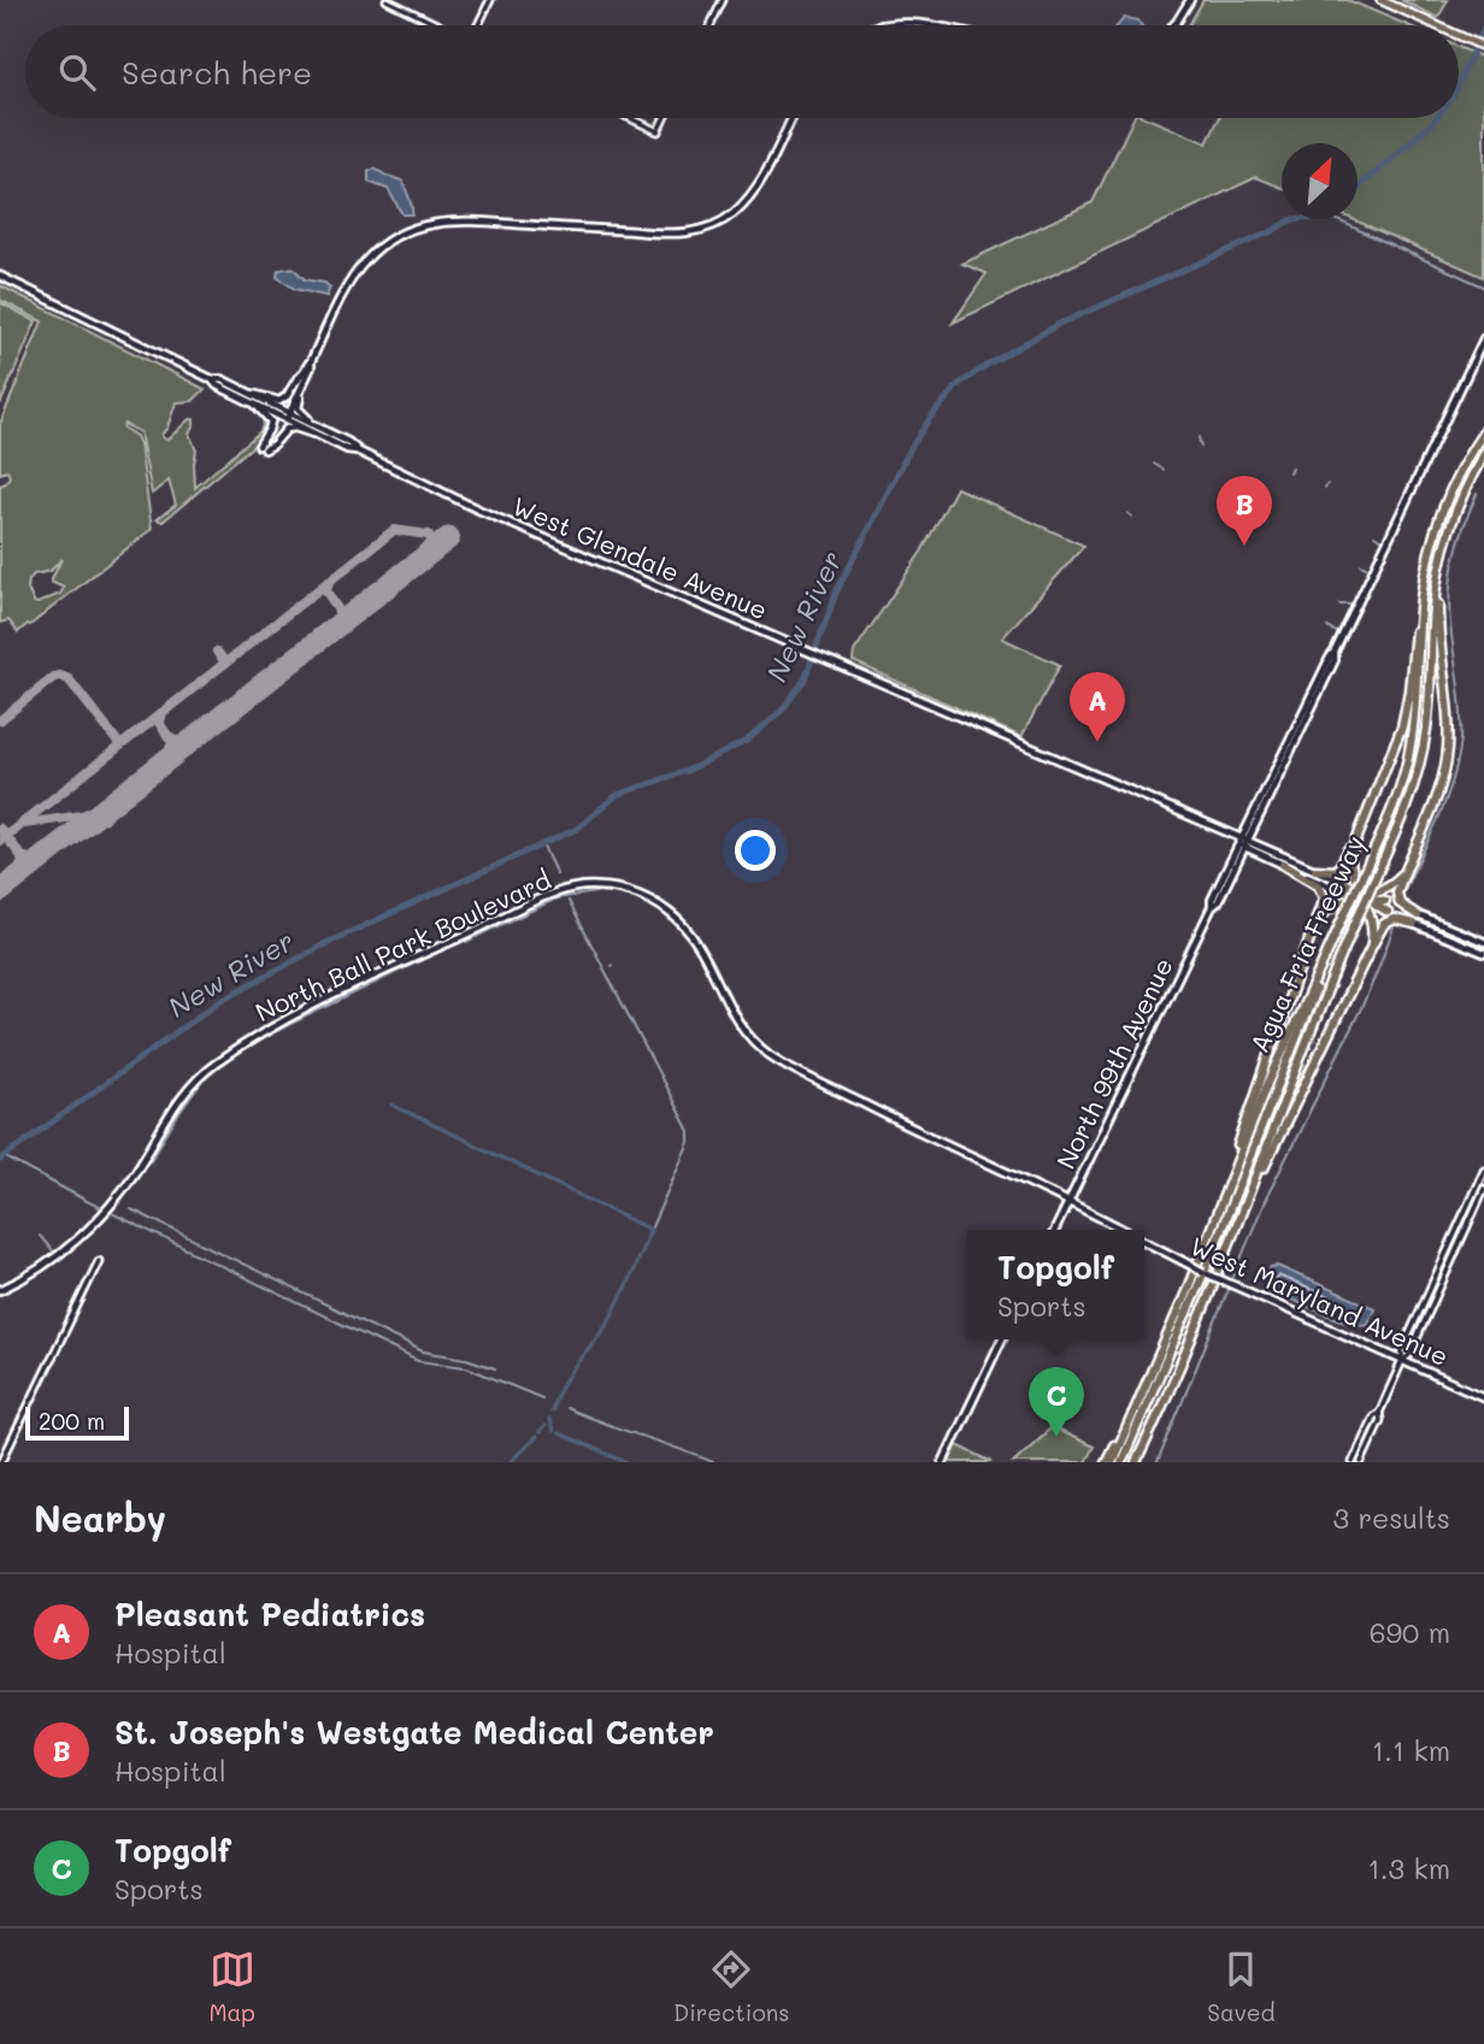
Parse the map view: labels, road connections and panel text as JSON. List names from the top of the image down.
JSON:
{
  "streets": {
    "highway": ["Agua Fria Freeway"],
    "main road": [
      "West Glendale Avenue",
      "North Ball Park Boulevard",
      "North 99th Avenue",
      "West Maryland Avenue"
    ]
  },
  "crossings": [
    ["West Glendale Avenue", "North 99th Avenue"],
    ["North Ball Park Boulevard", "North 99th Avenue"],
    ["North Ball Park Boulevard", "West Maryland Avenue"],
    ["North 99th Avenue", "West Maryland Avenue"]
  ],
  "water": ["New River"],
  "scale_bar": "200 m",
  "north": "top right",
  "page": {
    "search": "Search here",
    "pins": ["B", "A", "C"],
    "popup": ["Topgolf", "Sports"],
    "scale": "200 m",
    "heading": ["Nearby", "3 results"],
    "list": [
      {
        "mark": "A",
        "name": "Pleasant Pediatrics",
        "note": "Hospital",
        "value": "690 m"
      },
      {
        "mark": "B",
        "name": "St. Joseph's Westgate Medical Center",
        "note": "Hospital",
        "value": "1.1 km"
      },
      {
        "mark": "C",
        "name": "Topgolf",
        "note": "Sports",
        "value": "1.3 km"
      }
    ],
    "nav": ["Map", "Directions", "Saved"]
  }
}
